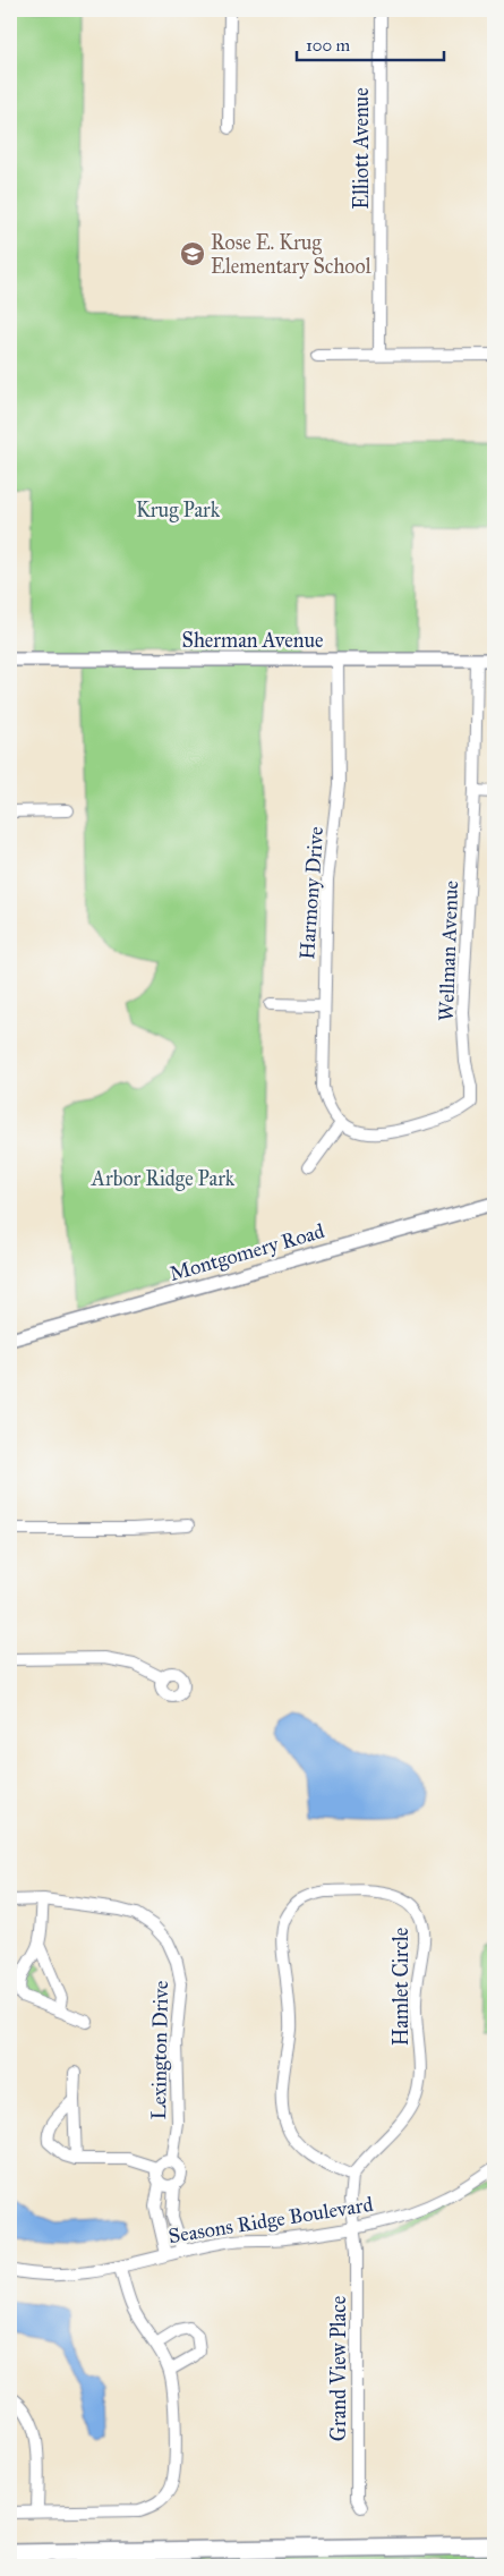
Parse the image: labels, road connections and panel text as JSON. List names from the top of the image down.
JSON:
{
  "streets": {
    "street": [
      "Elliott Avenue",
      "Sherman Avenue",
      "Harmony Drive",
      "Wellman Avenue",
      "Montgomery Road",
      "Hamlet Circle",
      "Lexington Drive",
      "Seasons Ridge Boulevard",
      "Grand View Place"
    ]
  },
  "crossings": [
    ["Sherman Avenue", "Harmony Drive"],
    ["Sherman Avenue", "Wellman Avenue"],
    ["Harmony Drive", "Wellman Avenue"],
    ["Lexington Drive", "Seasons Ridge Boulevard"],
    ["Seasons Ridge Boulevard", "Grand View Place"]
  ],
  "parks": ["Krug Park", "Arbor Ridge Park"],
  "places": {
    "school or university": ["Rose E. Krug Elementary School"]
  },
  "scale_bar": "100 m"
}
